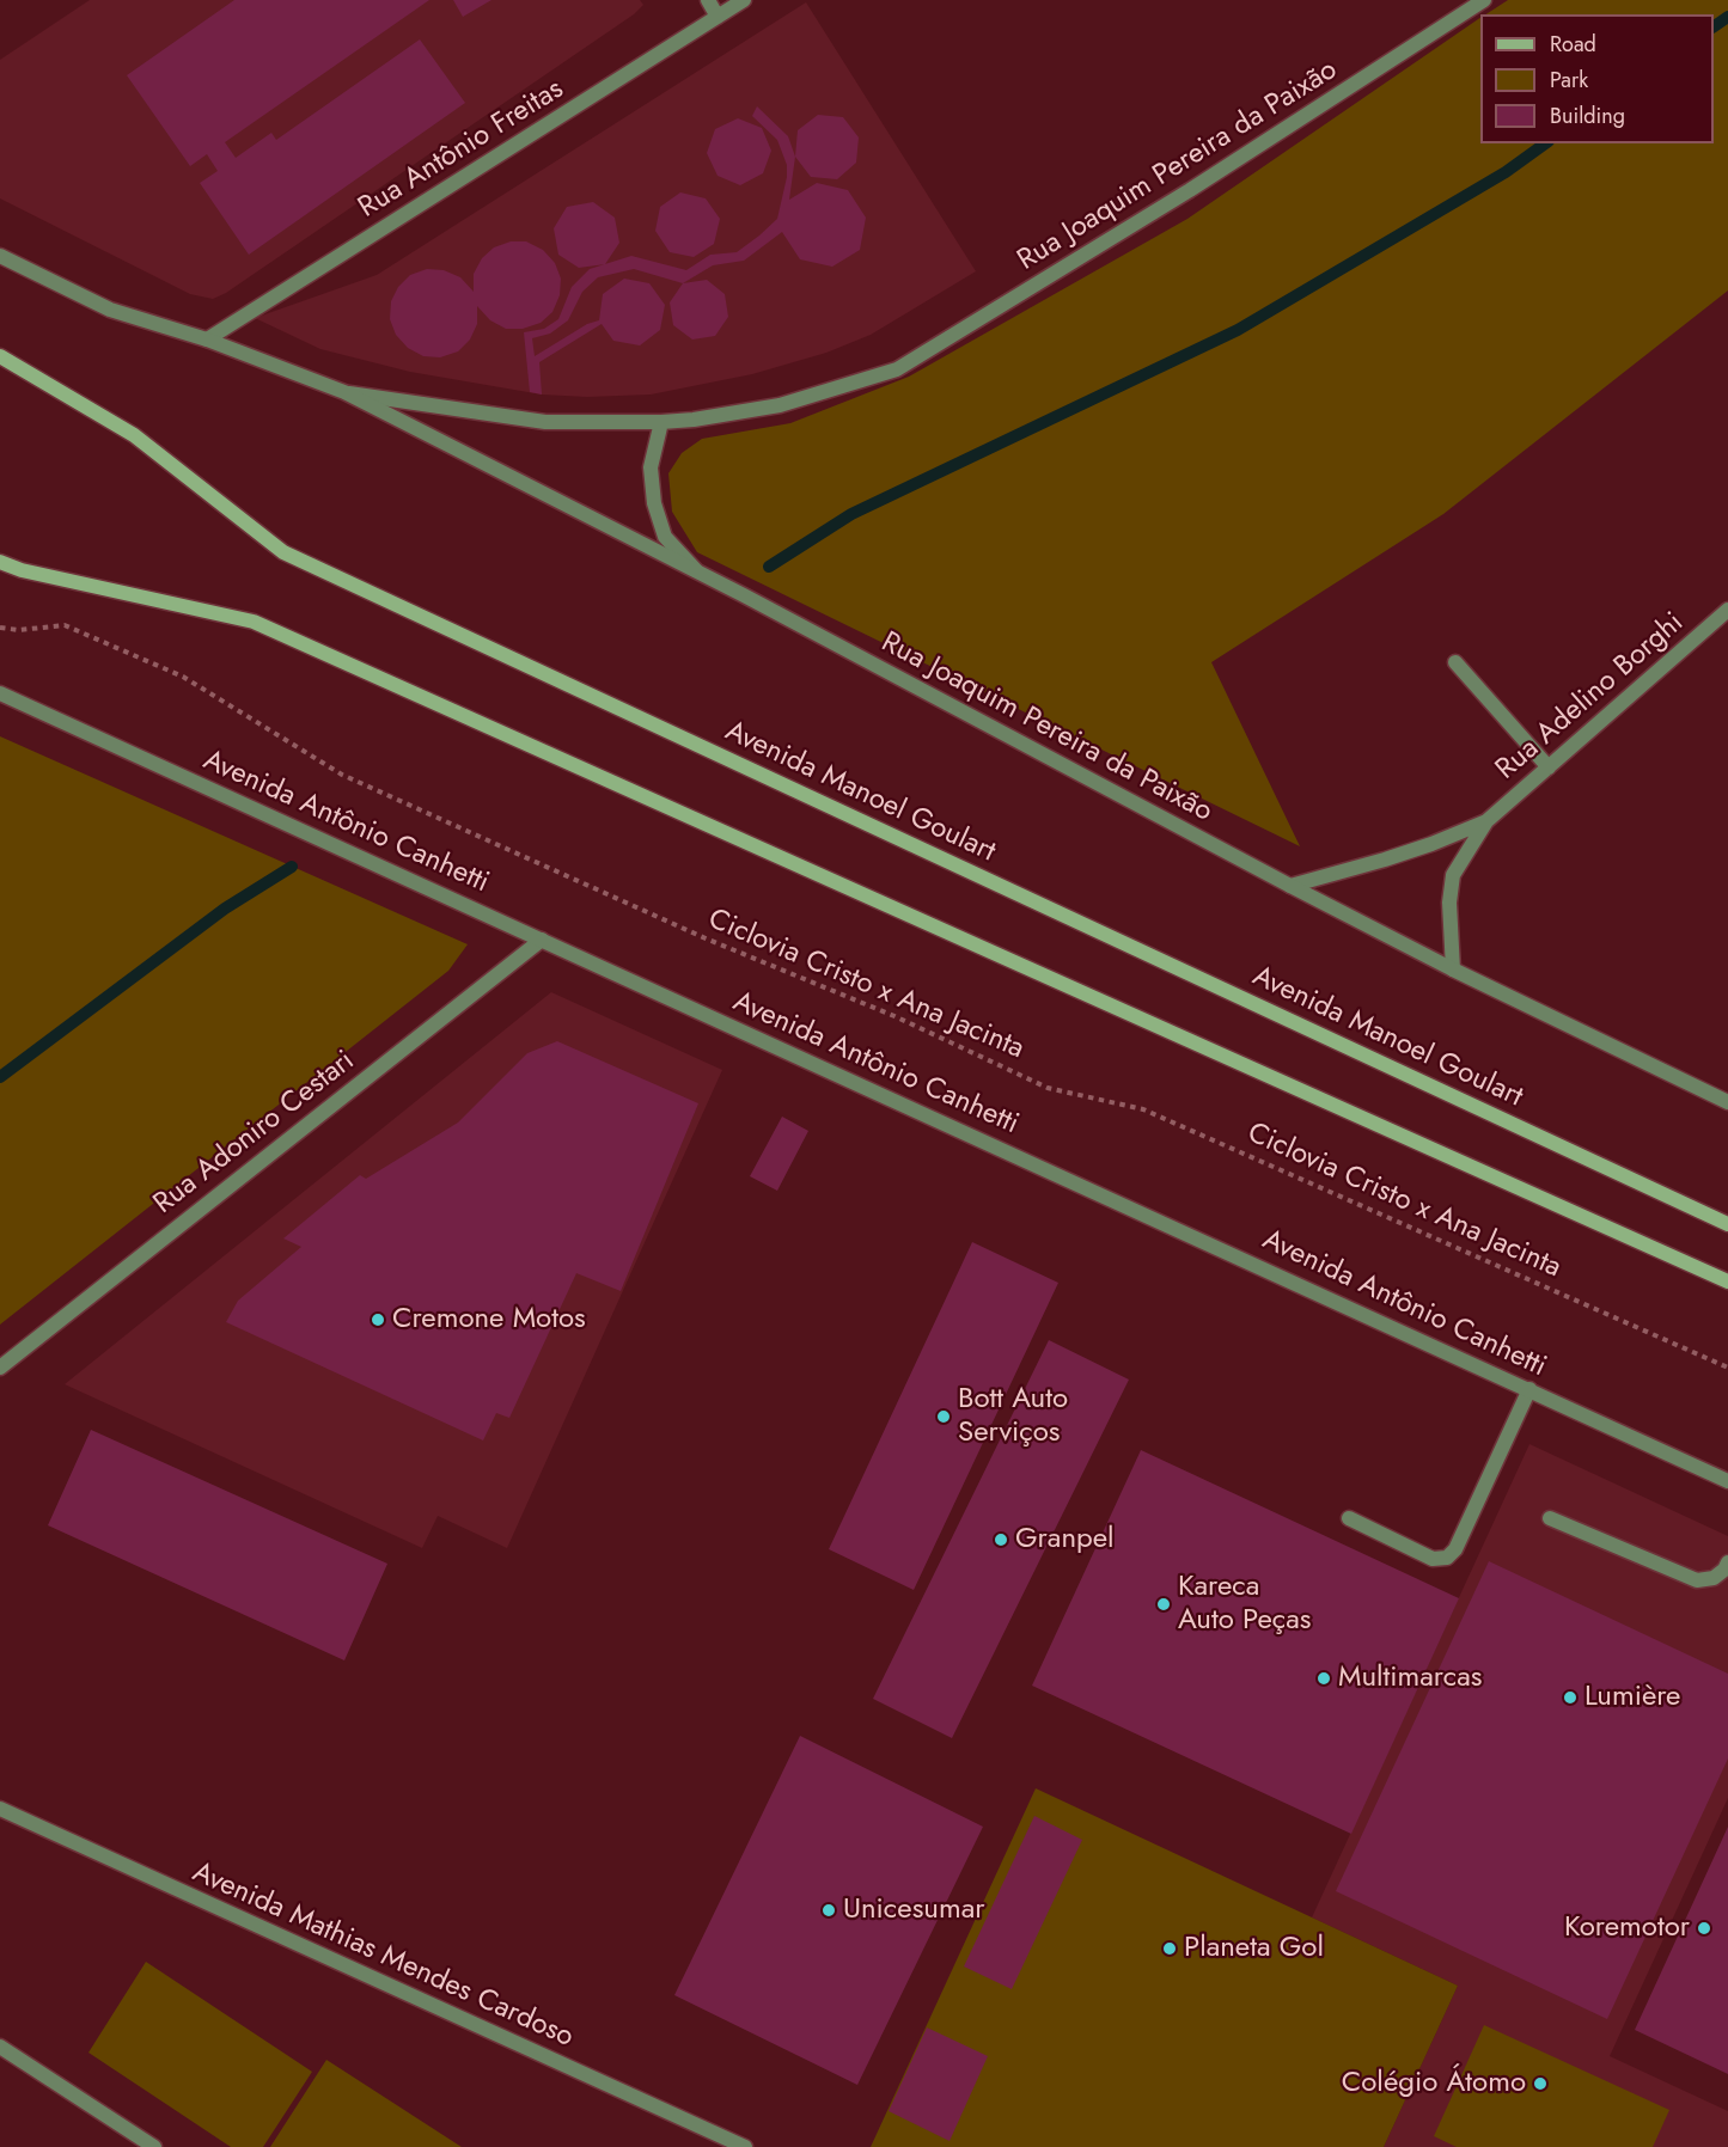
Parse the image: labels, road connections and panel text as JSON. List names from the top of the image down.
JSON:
{
  "streets": {
    "main road": ["Avenida Manoel Goulart"],
    "street": [
      "Rua Antônio Freitas",
      "Rua Joaquim Pereira da Paixão",
      "Rua Adelino Borghi",
      "Avenida Antônio Canhetti",
      "Rua Adoniro Cestari",
      "Avenida Mathias Mendes Cardoso"
    ],
    "path": ["Ciclovia Cristo x Ana Jacinta"]
  },
  "crossings": [
    ["Rua Antônio Freitas", "Rua Joaquim Pereira da Paixão"],
    ["Avenida Antônio Canhetti", "Rua Adoniro Cestari"]
  ],
  "places": [
    "Cremone Motos",
    "Bott Auto Serviços",
    "Granpel",
    "Kareca Auto Peças",
    "Multimarcas",
    "Lumière",
    "Unicesumar",
    "Koremotor",
    "Planeta Gol",
    "Colégio Átomo"
  ],
  "legend": ["Road", "Park", "Building"]
}
